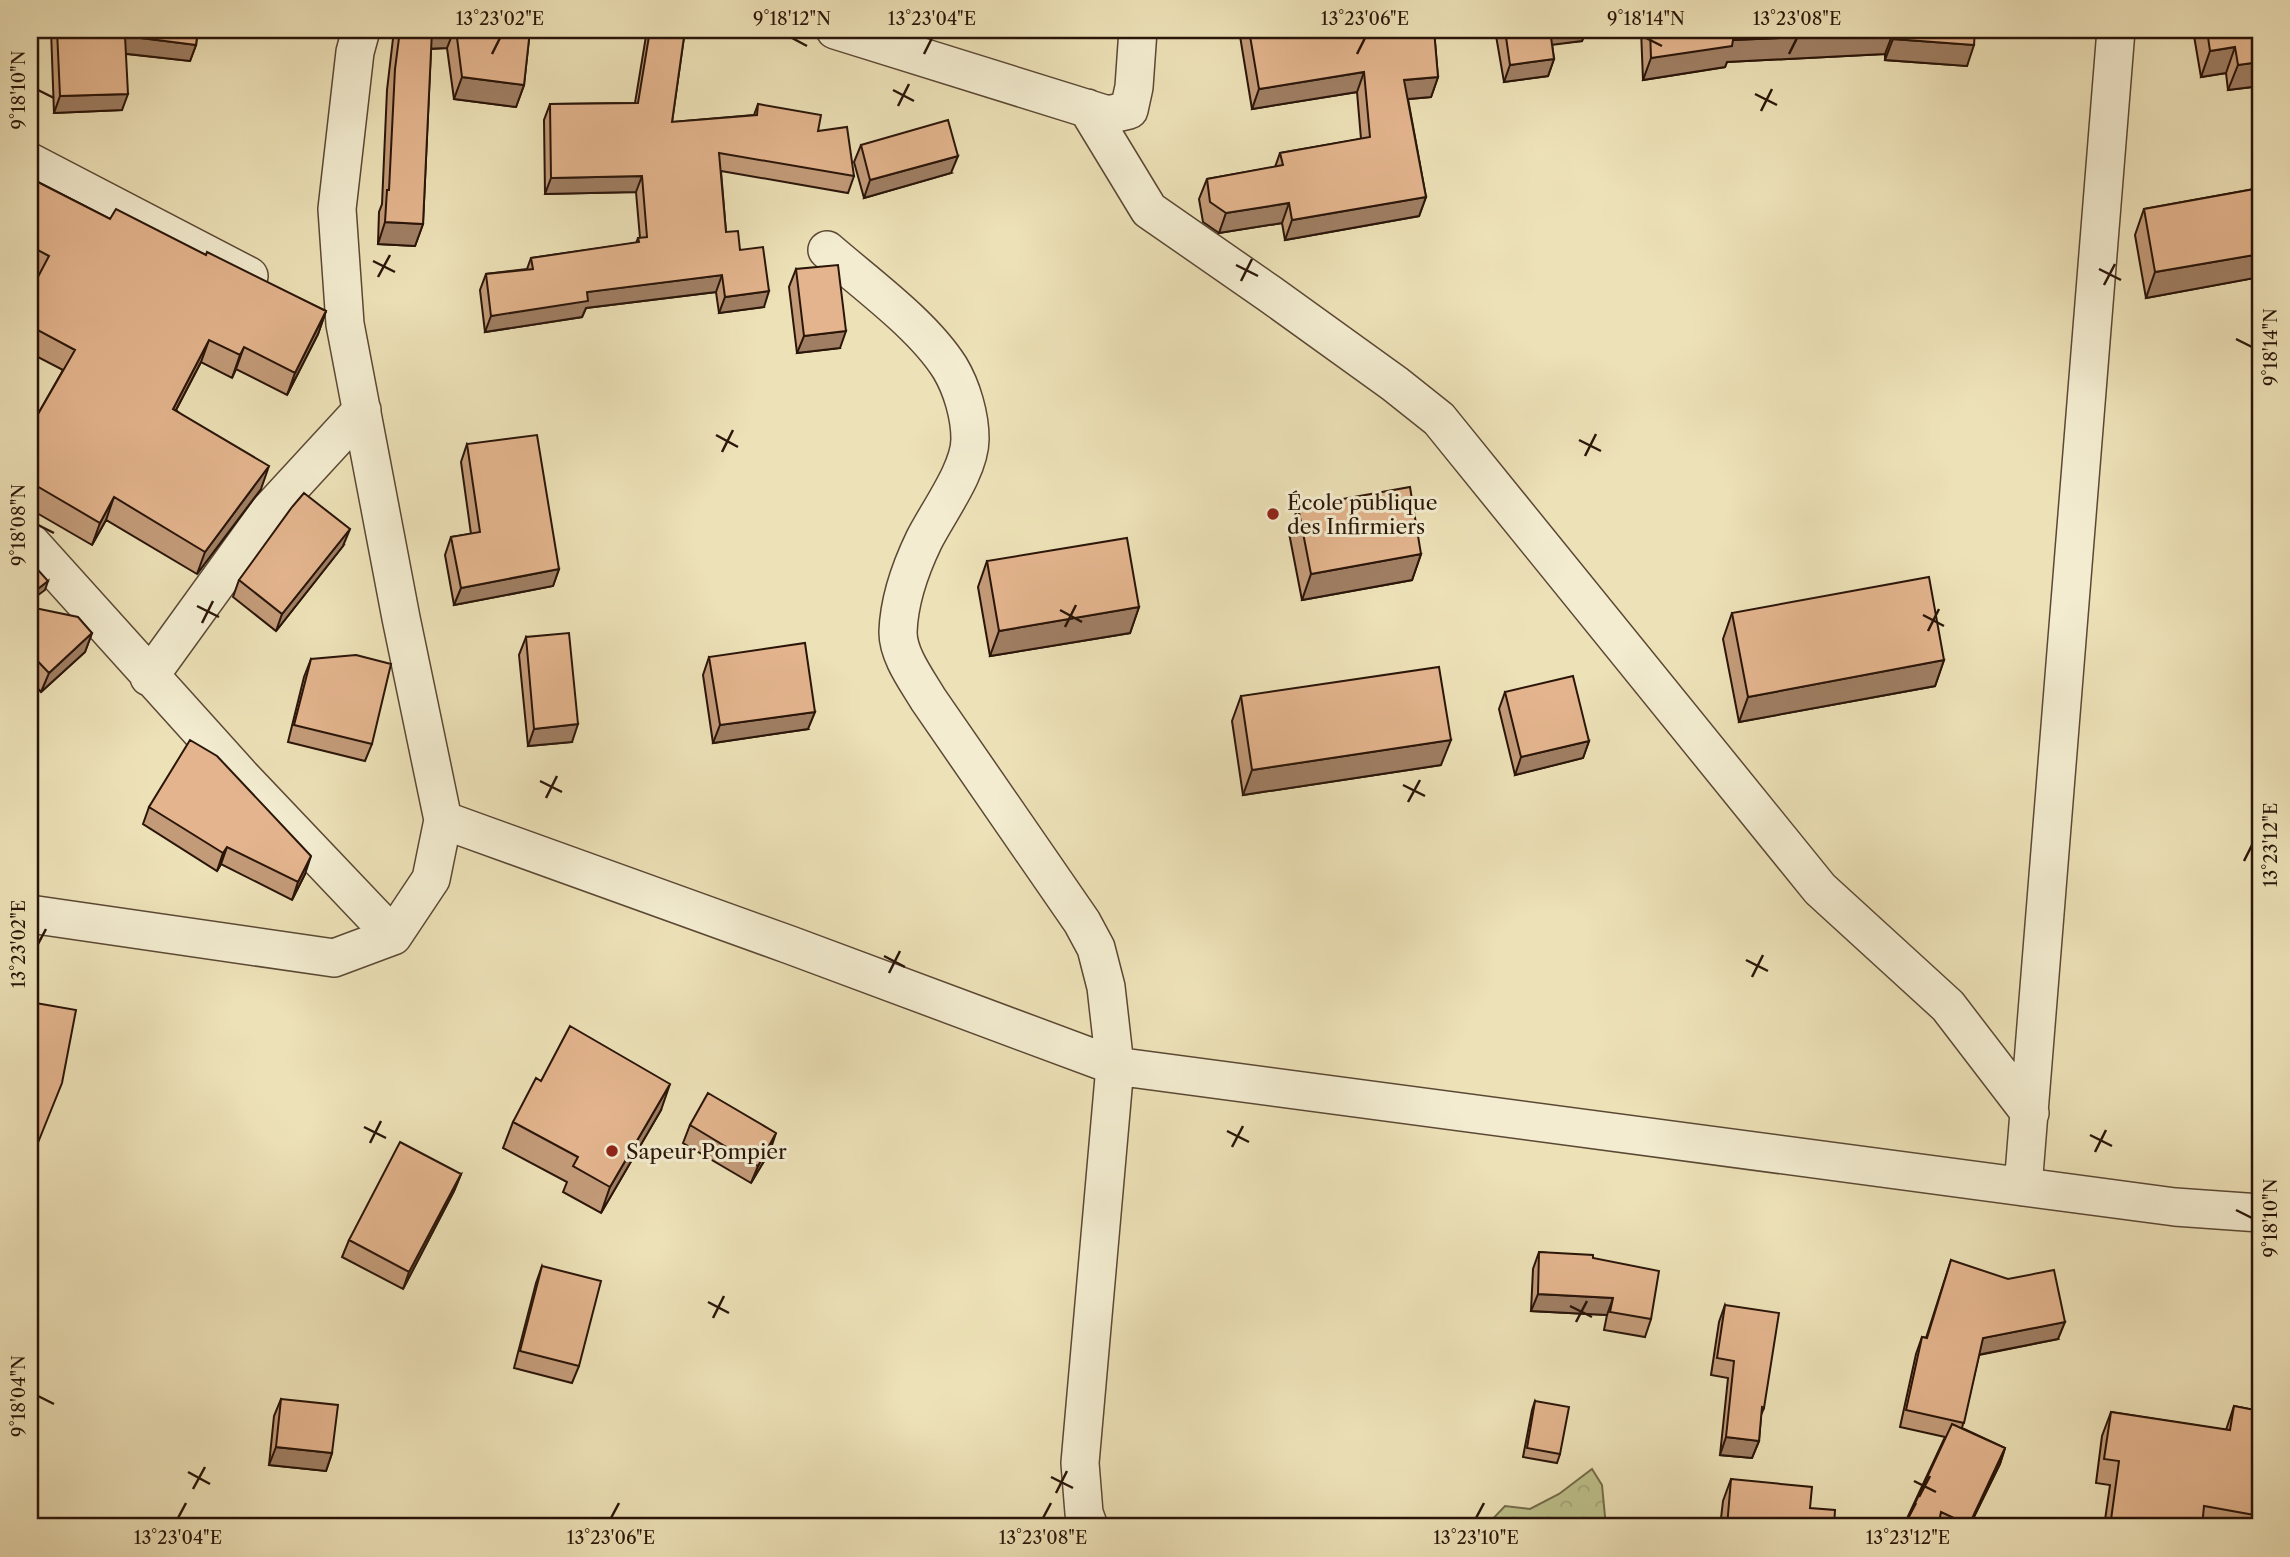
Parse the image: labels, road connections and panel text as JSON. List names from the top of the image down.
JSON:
{
  "places": ["École publique des Infirmiers", "Sapeur Pompier"],
  "coordinates": [
    "13°23'02\"E",
    "9°18'12\"N",
    "13°23'04\"E",
    "13°23'06\"E",
    "9°18'14\"N",
    "13°23'08\"E",
    "9°18'10\"N",
    "9°18'08\"N",
    "13°23'12\"E",
    "9°18'04\"N",
    "13°23'10\"E"
  ]
}
